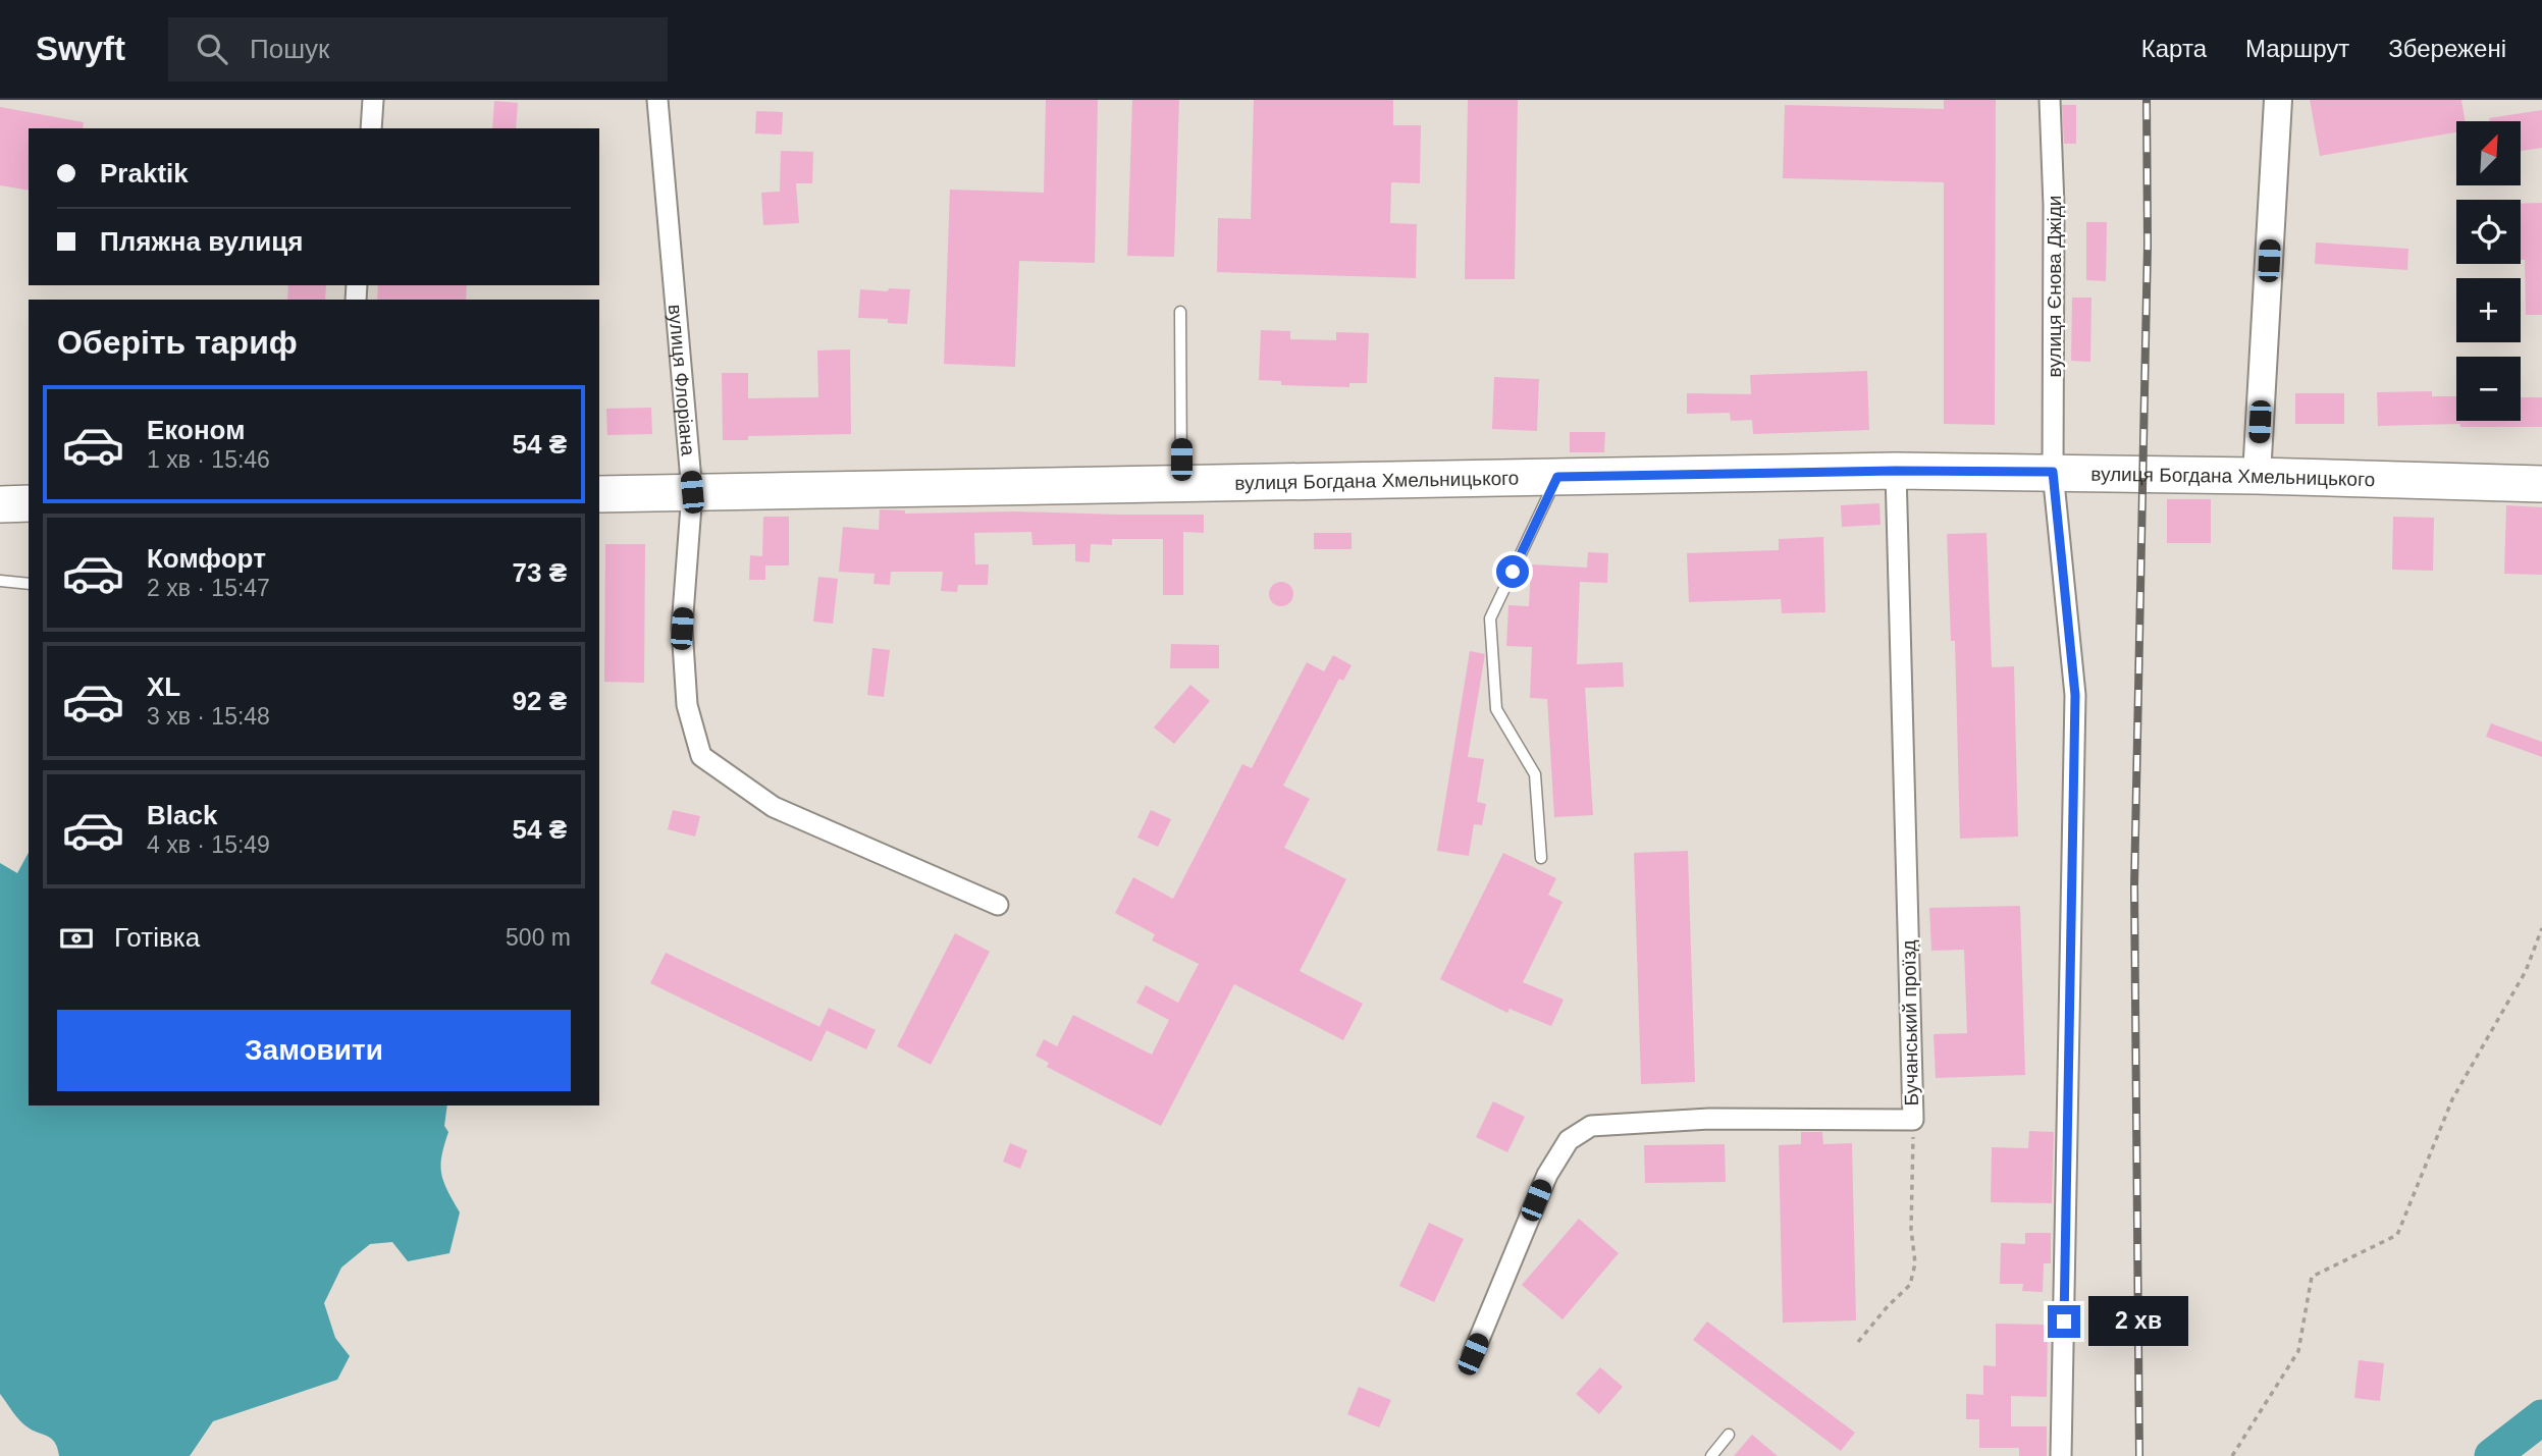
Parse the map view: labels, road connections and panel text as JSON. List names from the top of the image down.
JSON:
{
  "streets": {
    "highway": ["вулиця Богдана Хмельницького"],
    "street": ["вулиця Єнова Джіди", "вулиця Флоріана", "Бучанський проїзд"]
  },
  "crossings": [
    ["вулиця Єнова Джіди", "вулиця Богдана Хмельницького"],
    ["вулиця Флоріана", "вулиця Богдана Хмельницького"],
    ["вулиця Богдана Хмельницького", "Бучанський проїзд"]
  ],
  "north": "top right",
  "page": {
    "header": "Swyft",
    "search": "Пошук",
    "nav": ["Карта", "Маршрут", "Збережені"],
    "map_buttons": ["+", "−"],
    "banner": ["Praktik", "Пляжна вулиця"],
    "heading": "Оберіть тариф",
    "list": [
      {
        "name": "Економ",
        "note": "1 хв · 15:46",
        "value": "54 ₴"
      },
      {
        "name": "Комфорт",
        "note": "2 хв · 15:47",
        "value": "73 ₴"
      },
      {
        "name": "XL",
        "note": "3 хв · 15:48",
        "value": "92 ₴"
      },
      {
        "name": "Black",
        "note": "4 хв · 15:49",
        "value": "54 ₴"
      }
    ],
    "pay": ["Готівка", "500 m"],
    "buttons": "Замовити",
    "bubble": "2 хв"
  }
}
